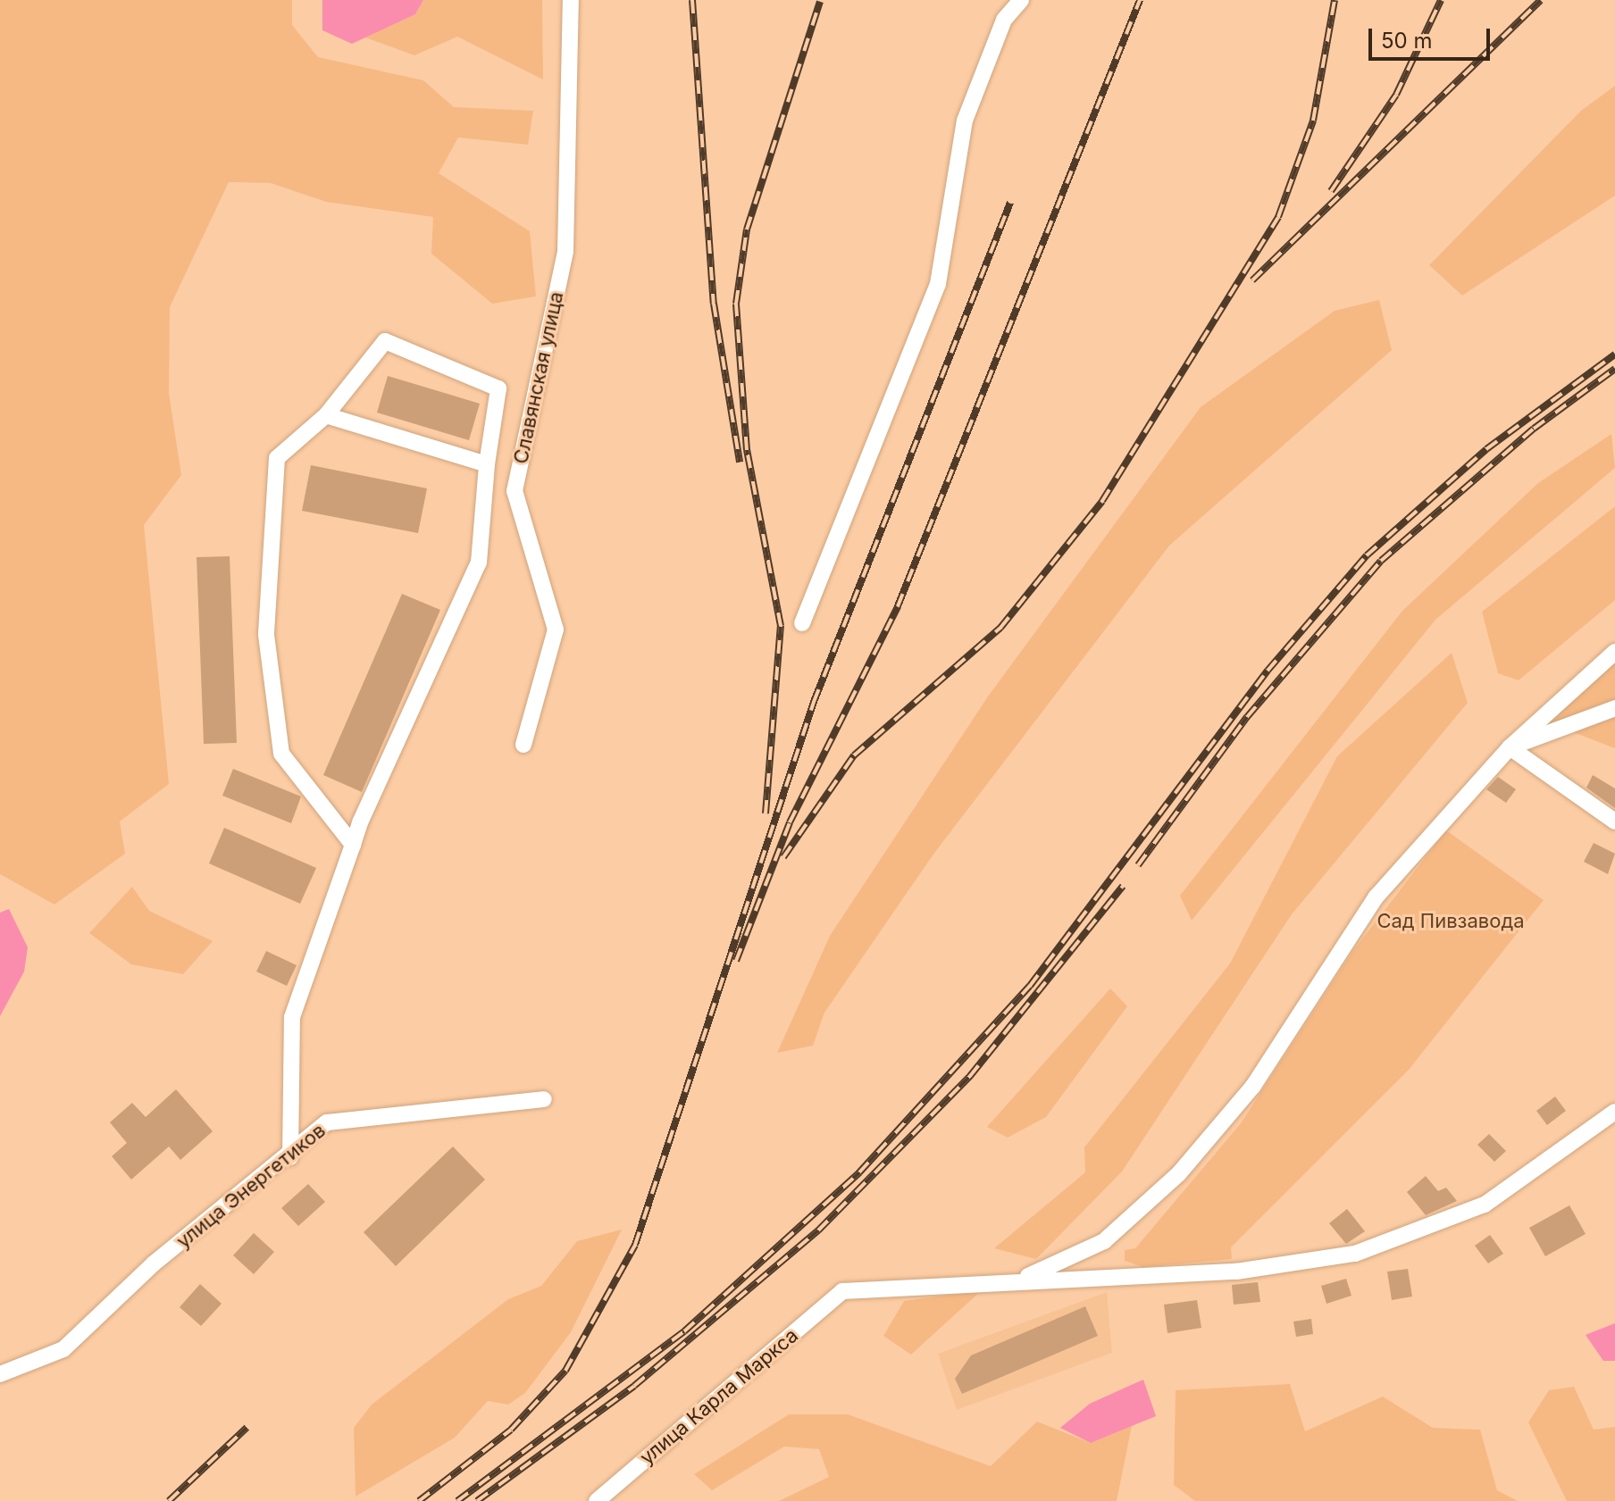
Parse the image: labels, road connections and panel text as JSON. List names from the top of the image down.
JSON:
{
  "streets": {
    "street": ["Славянская улица", "улица Энергетиков", "улица Карла Маркса"]
  },
  "parks": ["Сад Пивзавода"],
  "scale_bar": "50 m"
}
